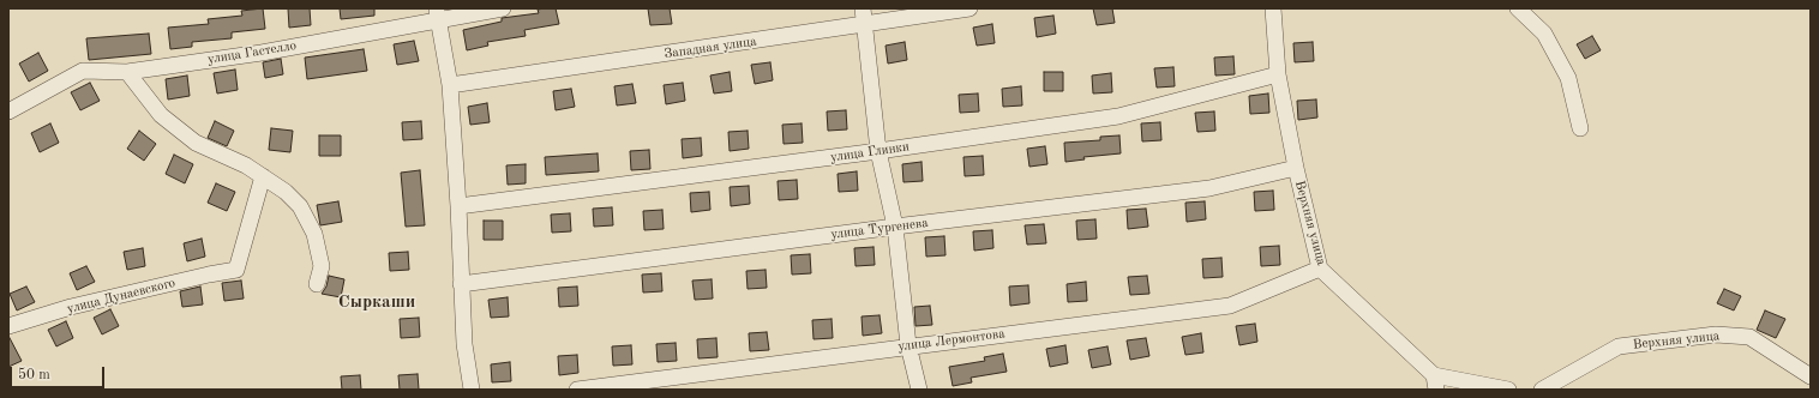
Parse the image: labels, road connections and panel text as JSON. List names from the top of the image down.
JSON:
{
  "streets": {
    "street": [
      "Западная улица",
      "улица Гастелло",
      "улица Глинки",
      "Верхняя улица",
      "улица Тургенева",
      "улица Дунаевского",
      "улица Лермонтова"
    ]
  },
  "crossings": [
    ["улица Глинки", "Верхняя улица"],
    ["Верхняя улица", "улица Тургенева"],
    ["Верхняя улица", "улица Лермонтова"]
  ],
  "districts": ["Сыркаши"],
  "scale_bar": "50 m"
}
